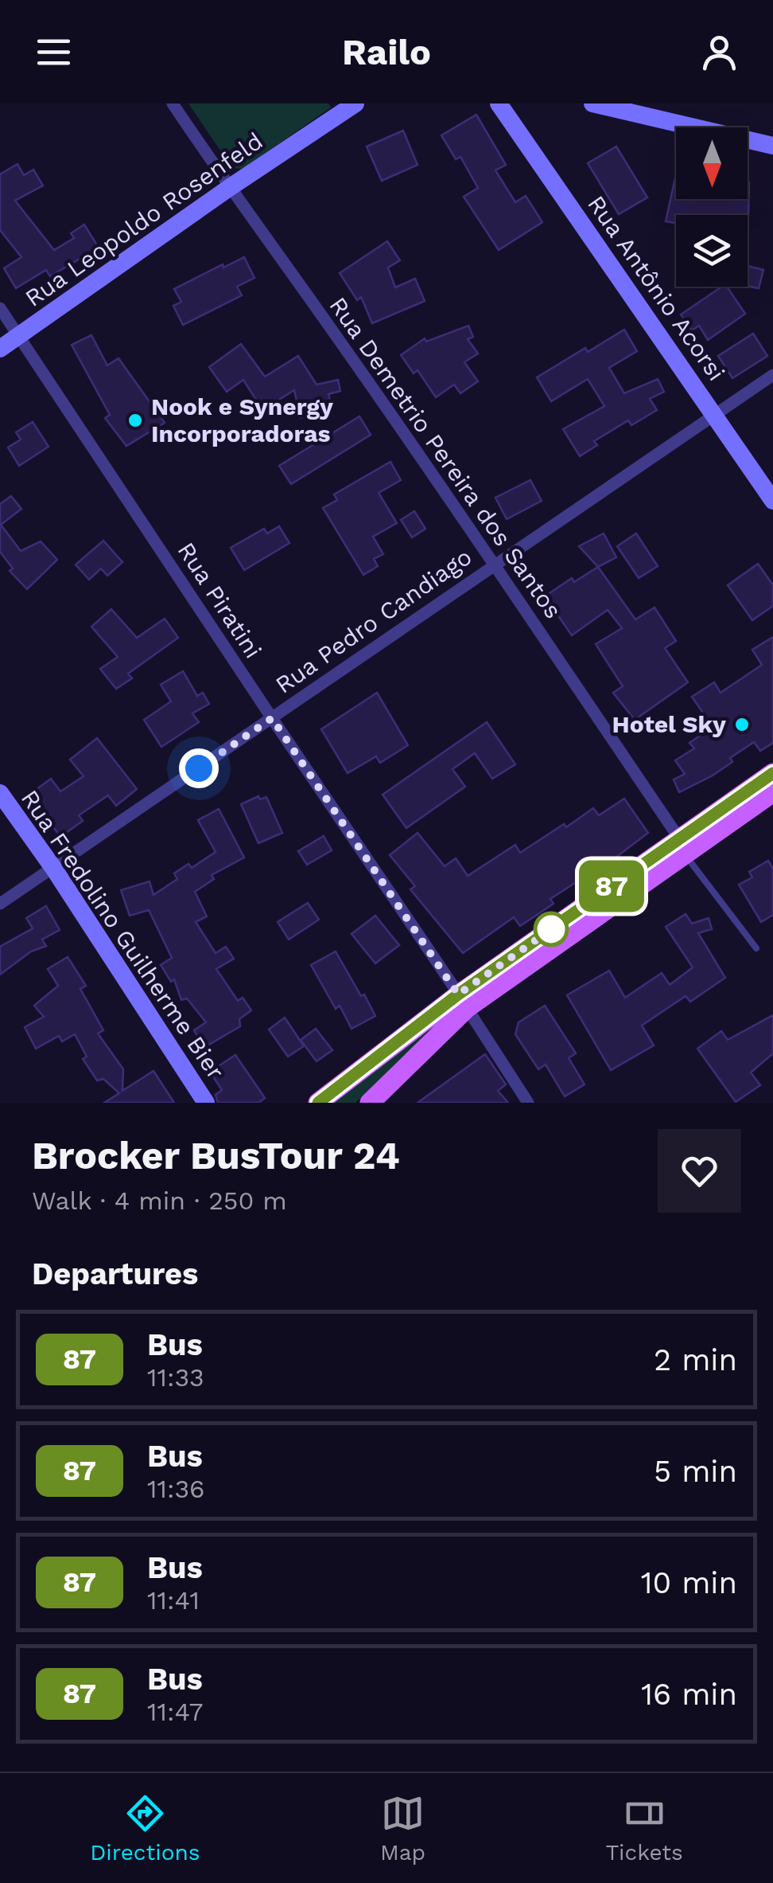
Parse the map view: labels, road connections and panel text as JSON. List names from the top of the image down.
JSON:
{
  "streets": {
    "street": [
      "Rua Leopoldo Rosenfeld",
      "Rua Antônio Acorsi",
      "Rua Demetrio Pereira dos Santos",
      "Rua Piratini",
      "Rua Pedro Candiago",
      "Rua Fredolino Guilherme Bier"
    ]
  },
  "crossings": [
    ["Rua Leopoldo Rosenfeld", "Rua Demetrio Pereira dos Santos"],
    ["Rua Leopoldo Rosenfeld", "Rua Piratini"],
    ["Rua Antônio Acorsi", "Rua Pedro Candiago"],
    ["Rua Demetrio Pereira dos Santos", "Rua Pedro Candiago"],
    ["Rua Piratini", "Rua Pedro Candiago"],
    ["Rua Pedro Candiago", "Rua Fredolino Guilherme Bier"]
  ],
  "places": ["Nook e Synergy Incorporadoras", "Hotel Sky"],
  "lines": ["bus line 87"],
  "north": "bottom",
  "page": {
    "header": "Railo",
    "on_map": "87",
    "heading": [
      ["Brocker BusTour 24", "Walk · 4 min · 250 m"],
      "Departures"
    ],
    "list": [
      {
        "mark": "87",
        "name": "Bus",
        "note": "11:33",
        "value": "2 min"
      },
      {
        "mark": "87",
        "name": "Bus",
        "note": "11:36",
        "value": "5 min"
      },
      {
        "mark": "87",
        "name": "Bus",
        "note": "11:41",
        "value": "10 min"
      },
      {
        "mark": "87",
        "name": "Bus",
        "note": "11:47",
        "value": "16 min"
      }
    ],
    "tabs": ["Directions", "Map", "Tickets"]
  }
}
